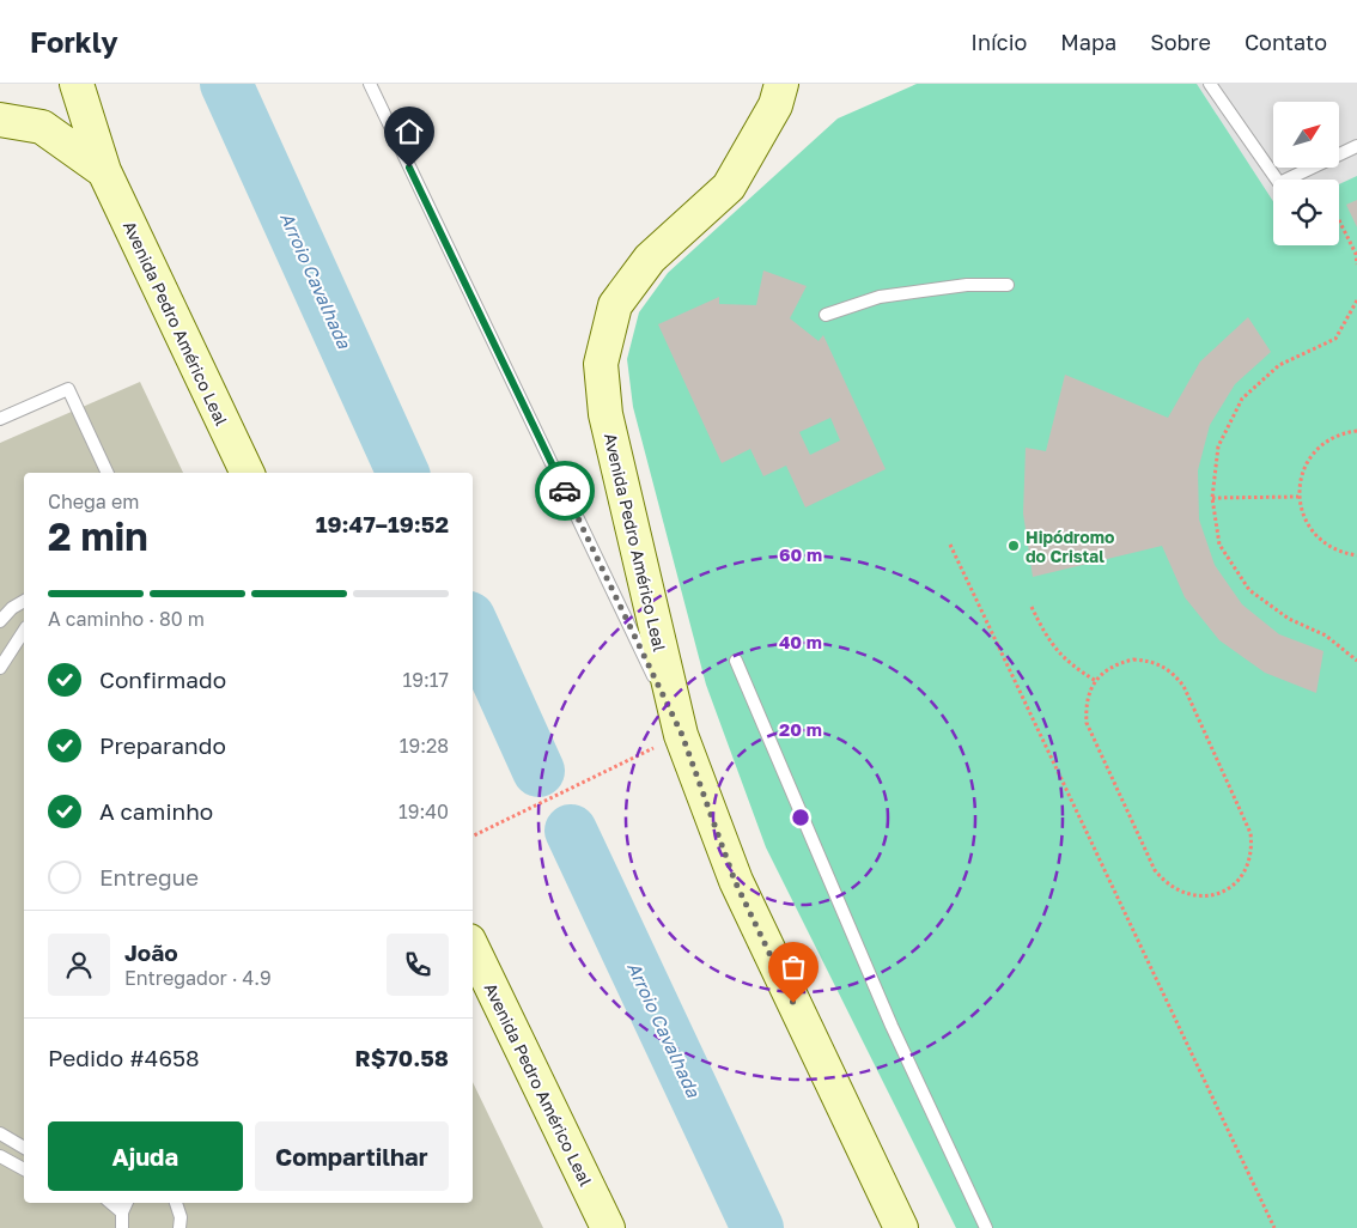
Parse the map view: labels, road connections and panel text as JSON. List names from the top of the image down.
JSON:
{
  "streets": {
    "main road": ["Avenida Pedro Américo Leal"]
  },
  "water": ["Arroio Cavalhada"],
  "places": ["Hipódromo do Cristal"],
  "north": "top right",
  "page": {
    "header": "Forkly",
    "nav": [
      "Início",
      "Mapa",
      "Sobre",
      "Contato"
    ],
    "heading": ["2 min", "Chega em", "19:47–19:52"],
    "panel": [
      "João",
      "Entregador · 4.9",
      "Pedido #4658",
      "R$70.58"
    ],
    "bar": "A caminho · 80 m",
    "list": [
      ["Confirmado", "19:17"],
      ["Preparando", "19:28"],
      ["A caminho", "19:40"],
      "Entregue"
    ],
    "buttons": ["Ajuda", "Compartilhar"]
  },
  "rings": ["60 m", "40 m", "20 m"]
}
